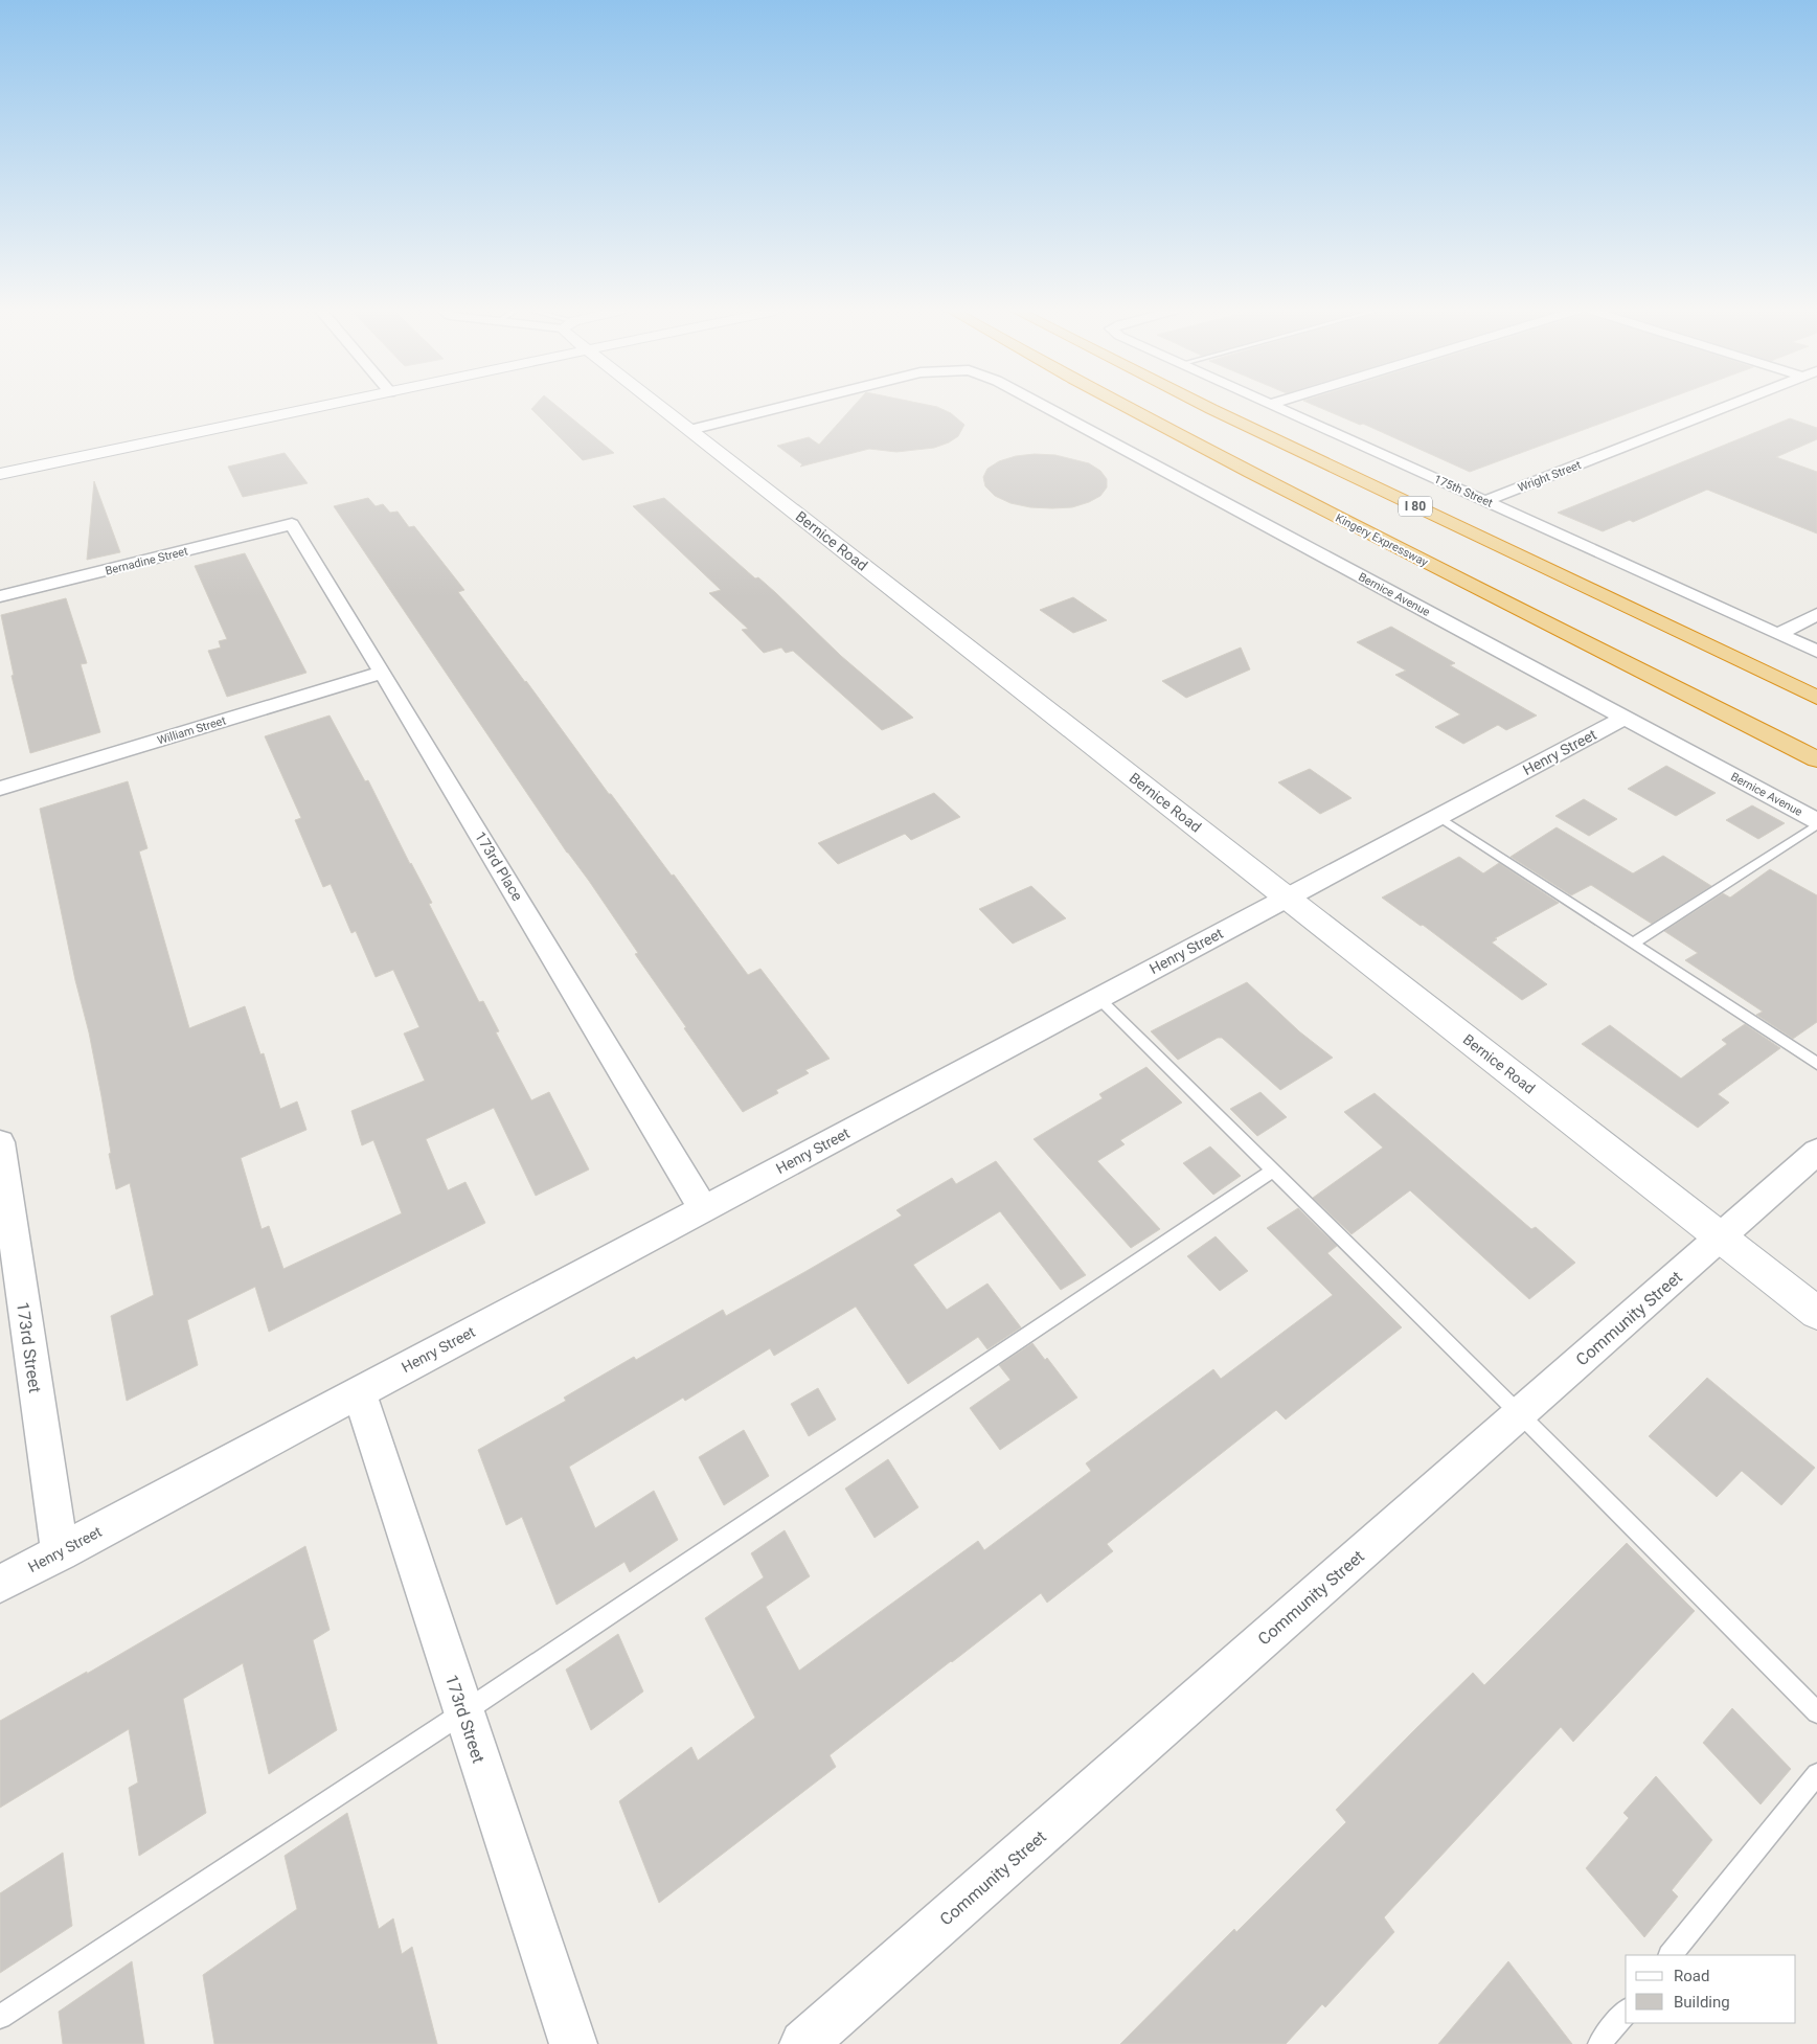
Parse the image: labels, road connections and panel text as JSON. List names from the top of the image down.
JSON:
{
  "streets": {
    "highway": ["I 80", "Kingery Expressway"],
    "street": [
      "Wright Street",
      "175th Street",
      "Bernice Road",
      "Bernadine Street",
      "Bernice Avenue",
      "William Street",
      "Henry Street",
      "173rd Place",
      "Community Street",
      "173rd Street"
    ]
  },
  "crossings": [
    ["Wright Street", "175th Street"],
    ["Bernice Road", "Bernice Avenue"],
    ["Bernice Road", "Henry Street"],
    ["Bernice Road", "Community Street"],
    ["Bernadine Street", "173rd Place"],
    ["Bernice Avenue", "Henry Street"],
    ["William Street", "173rd Place"],
    ["Henry Street", "173rd Place"],
    ["Henry Street", "173rd Street"]
  ],
  "legend": ["Road", "Building"]
}
